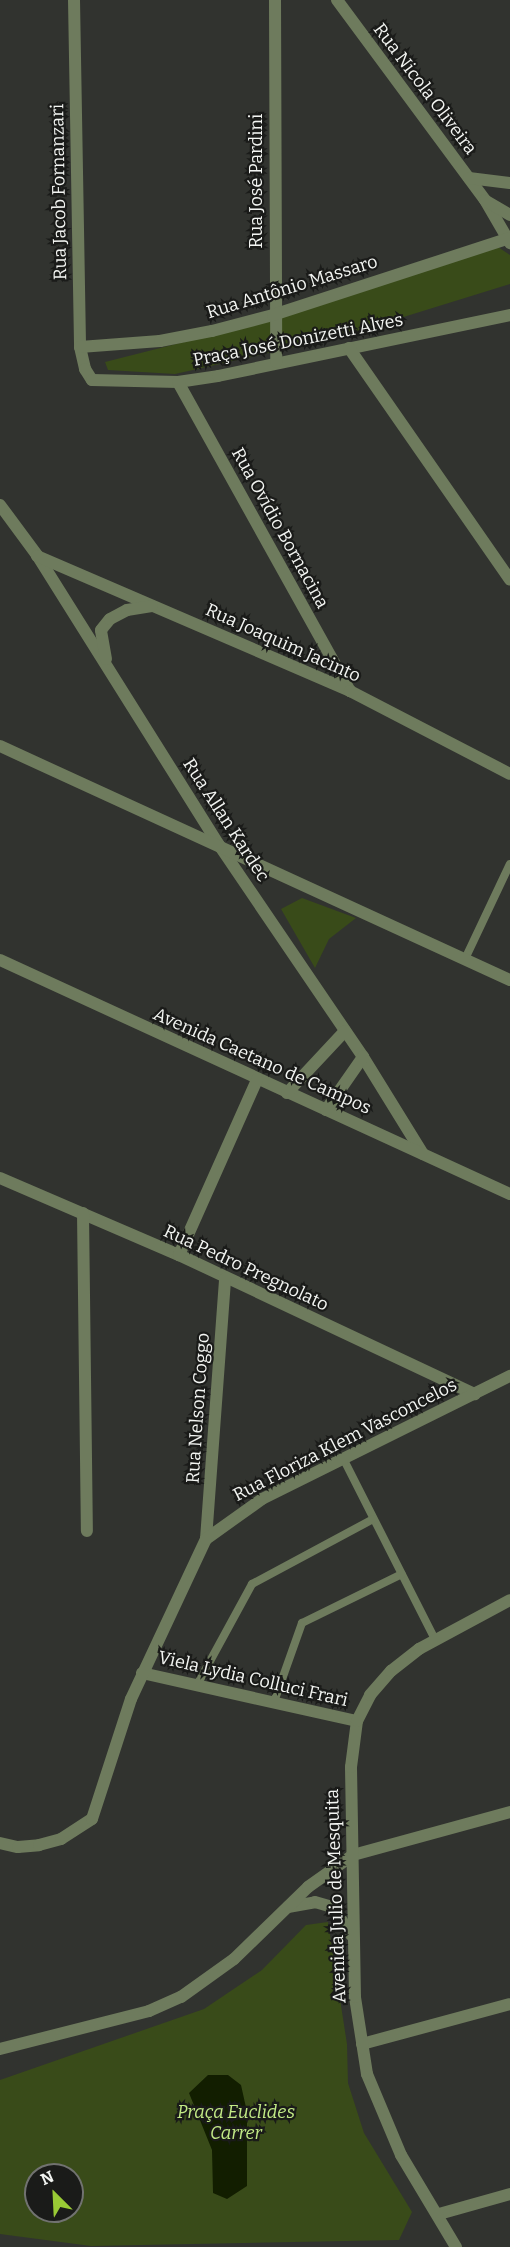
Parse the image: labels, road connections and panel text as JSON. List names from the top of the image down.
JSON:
{
  "streets": {
    "street": [
      "Rua Nicola Oliveira",
      "Rua José Pardini",
      "Rua Jacob Fornanzari",
      "Rua Antônio Massaro",
      "Praça José Donizetti Alves",
      "Rua Ovídio Bornacina",
      "Rua Joaquim Jacinto",
      "Rua Allan Kardec",
      "Avenida Caetano de Campos",
      "Rua Pedro Pregnolato",
      "Rua Nelson Coggo",
      "Rua Floriza Klem Vasconcelos",
      "Viela Lydia Colluci Frari",
      "Avenida Julio de Mesquita"
    ]
  },
  "crossings": [
    ["Rua Nicola Oliveira", "Rua Antônio Massaro"],
    ["Rua José Pardini", "Rua Antônio Massaro"],
    ["Rua José Pardini", "Praça José Donizetti Alves"],
    ["Rua Jacob Fornanzari", "Rua Antônio Massaro"],
    ["Rua Jacob Fornanzari", "Praça José Donizetti Alves"],
    ["Praça José Donizetti Alves", "Rua Ovídio Bornacina"],
    ["Rua Ovídio Bornacina", "Rua Joaquim Jacinto"],
    ["Rua Joaquim Jacinto", "Rua Allan Kardec"],
    ["Rua Allan Kardec", "Avenida Caetano de Campos"],
    ["Rua Pedro Pregnolato", "Rua Nelson Coggo"],
    ["Rua Pedro Pregnolato", "Rua Floriza Klem Vasconcelos"],
    ["Rua Nelson Coggo", "Rua Floriza Klem Vasconcelos"],
    ["Rua Floriza Klem Vasconcelos", "Viela Lydia Colluci Frari"],
    ["Viela Lydia Colluci Frari", "Avenida Julio de Mesquita"]
  ],
  "parks": ["Praça Euclides Carrer"],
  "north": "top left"
}
